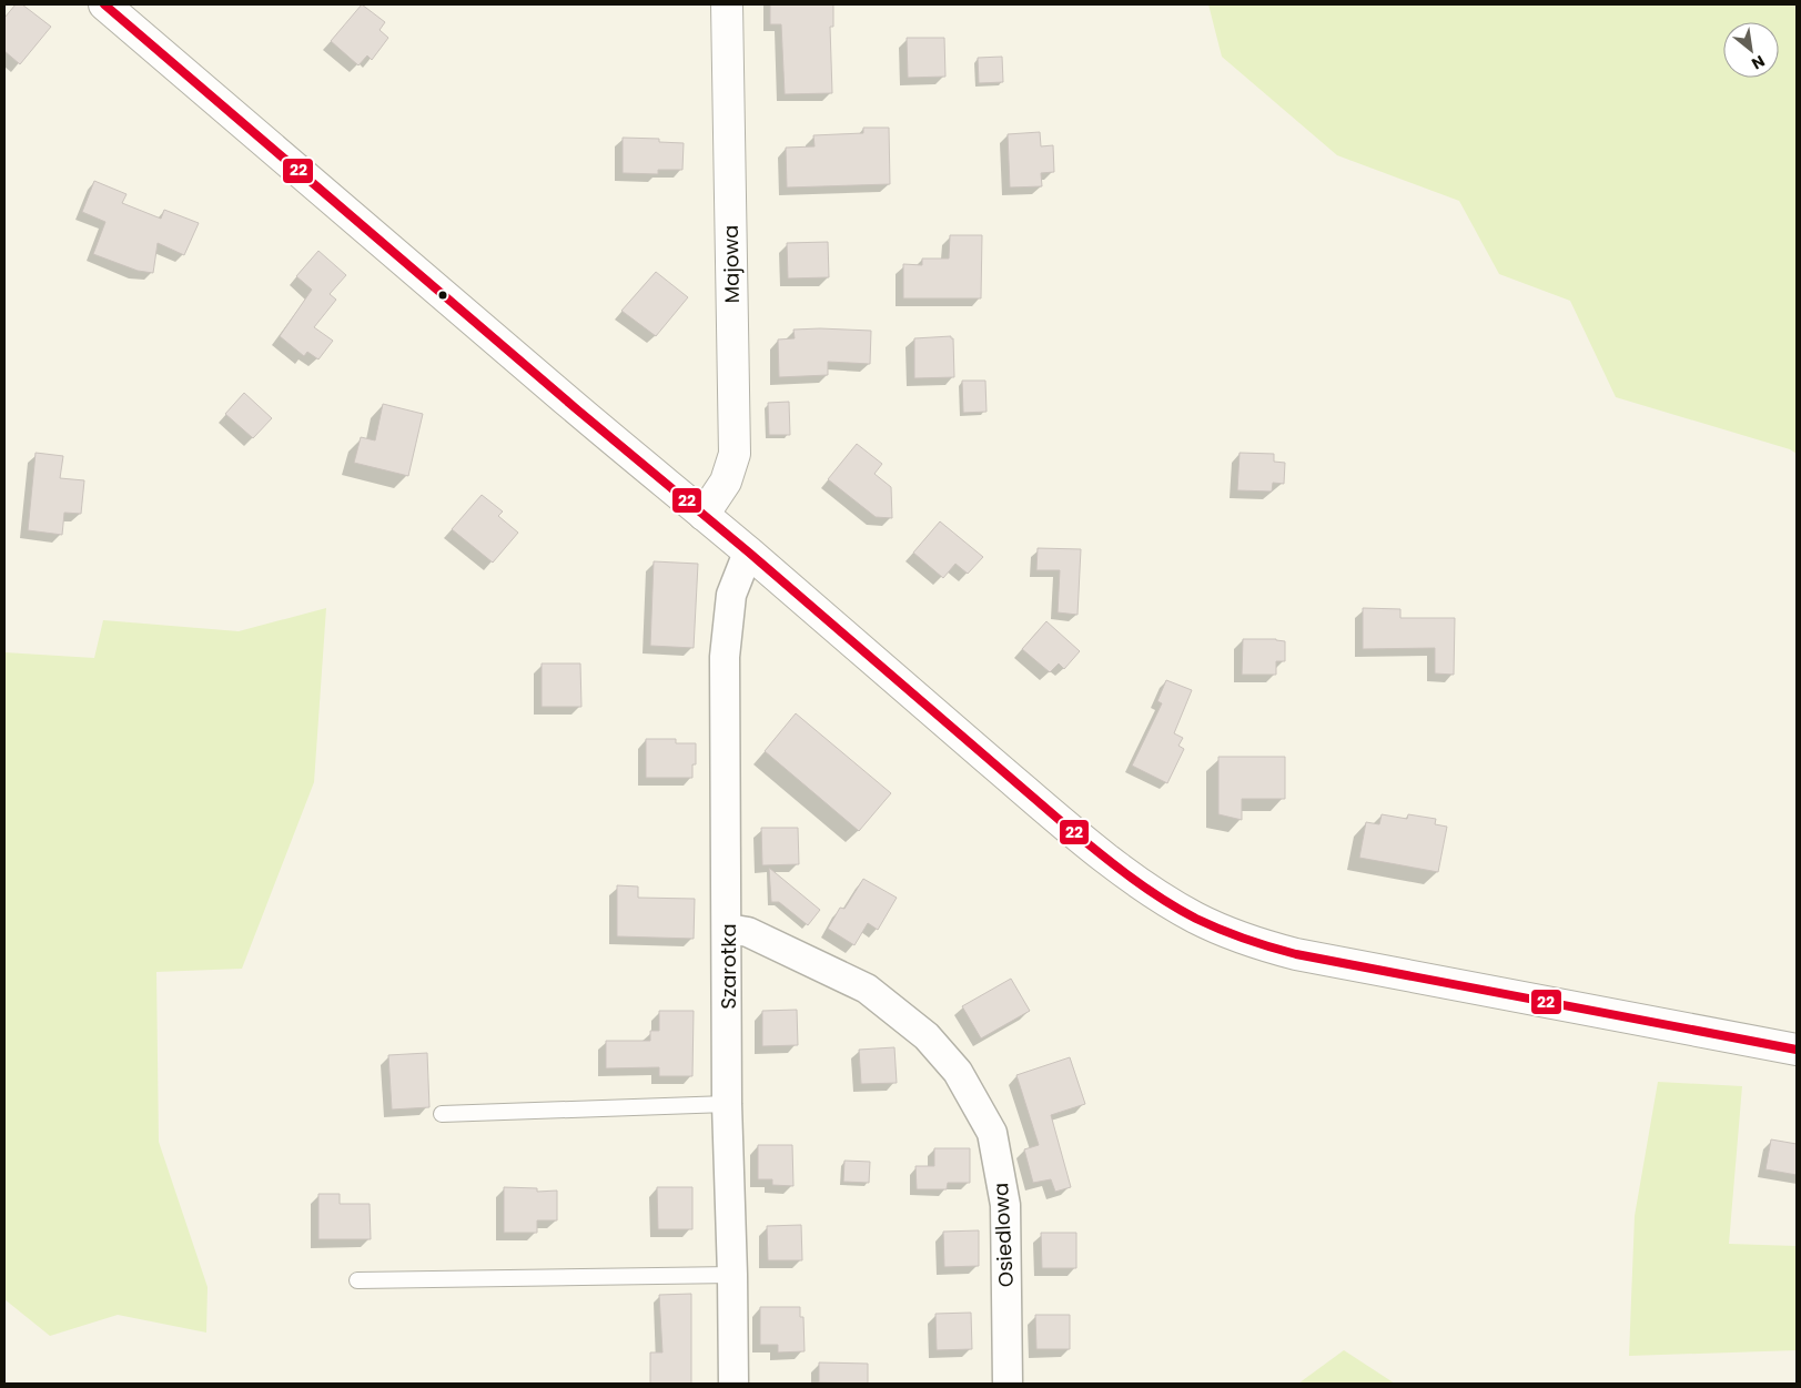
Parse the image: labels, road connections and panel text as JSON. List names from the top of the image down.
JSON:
{
  "streets": {
    "main road": ["Majowa"],
    "street": ["Szarotka", "Osiedlowa"]
  },
  "crossings": [
    ["Szarotka", "Osiedlowa"]
  ],
  "lines": ["transit line 22"],
  "north": "bottom right"
}
